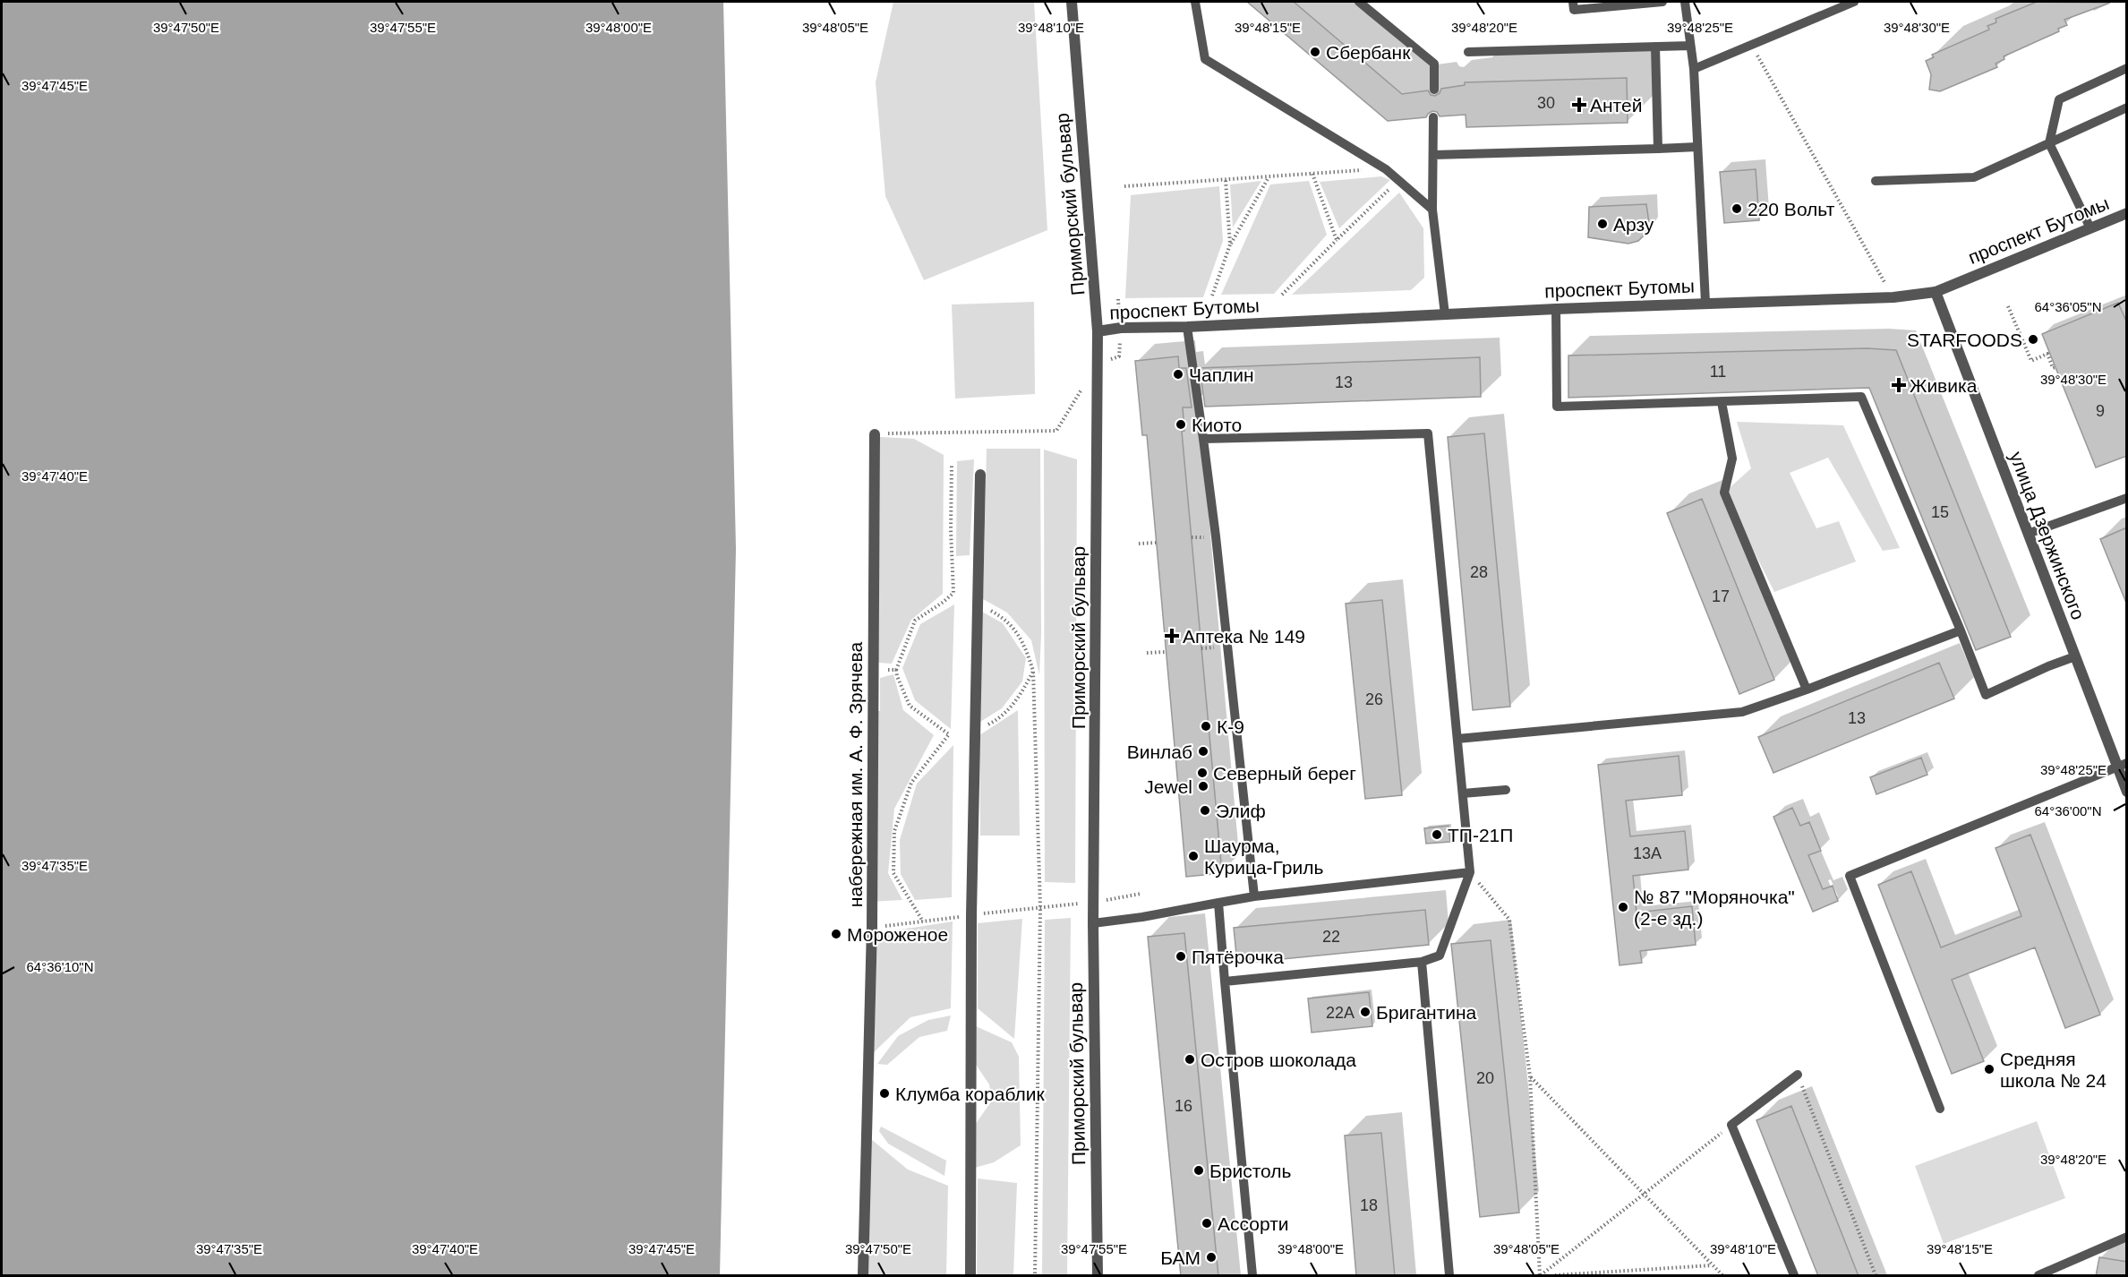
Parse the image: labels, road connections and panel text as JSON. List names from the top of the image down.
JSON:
{
  "streets": {
    "street": [
      "Приморский бульвар",
      "проспект Бутомы",
      "улица Дзержинского",
      "набережная им. А. Ф. Зрячева"
    ]
  },
  "crossings": [
    ["Приморский бульвар", "проспект Бутомы"],
    ["проспект Бутомы", "улица Дзержинского"]
  ],
  "places": {
    "other": [
      "Сбербанк",
      "220 Вольт",
      "Арзу",
      "STARFOODS",
      "Чаплин",
      "Киото",
      "К-9",
      "Винлаб",
      "Северный берег",
      "Jewel",
      "Элиф",
      "ТП-21П",
      "Шаурма, Курица-Гриль",
      "№ 87 \"Моряночка\" (2-е зд.)",
      "Мороженое",
      "Пятёрочка",
      "Бригантина",
      "Остров шоколада",
      "Средняя школа № 24",
      "Клумба кораблик",
      "Бристоль",
      "Ассорти",
      "БАМ"
    ],
    "health": ["Антей", "Живика", "Аптека № 149"]
  },
  "house_numbers": [
    "30",
    "11",
    "13",
    "9",
    "15",
    "28",
    "17",
    "26",
    "13",
    "13А",
    "22",
    "22А",
    "20",
    "16",
    "18"
  ],
  "coordinates": [
    "39°47'50\"E",
    "39°47'55\"E",
    "39°48'00\"E",
    "39°48'05\"E",
    "39°48'10\"E",
    "39°48'15\"E",
    "39°48'20\"E",
    "39°48'25\"E",
    "39°48'30\"E",
    "39°47'45\"E",
    "64°36'05\"N",
    "39°47'40\"E",
    "64°36'00\"N",
    "39°47'35\"E",
    "64°36'10\"N"
  ]
}
